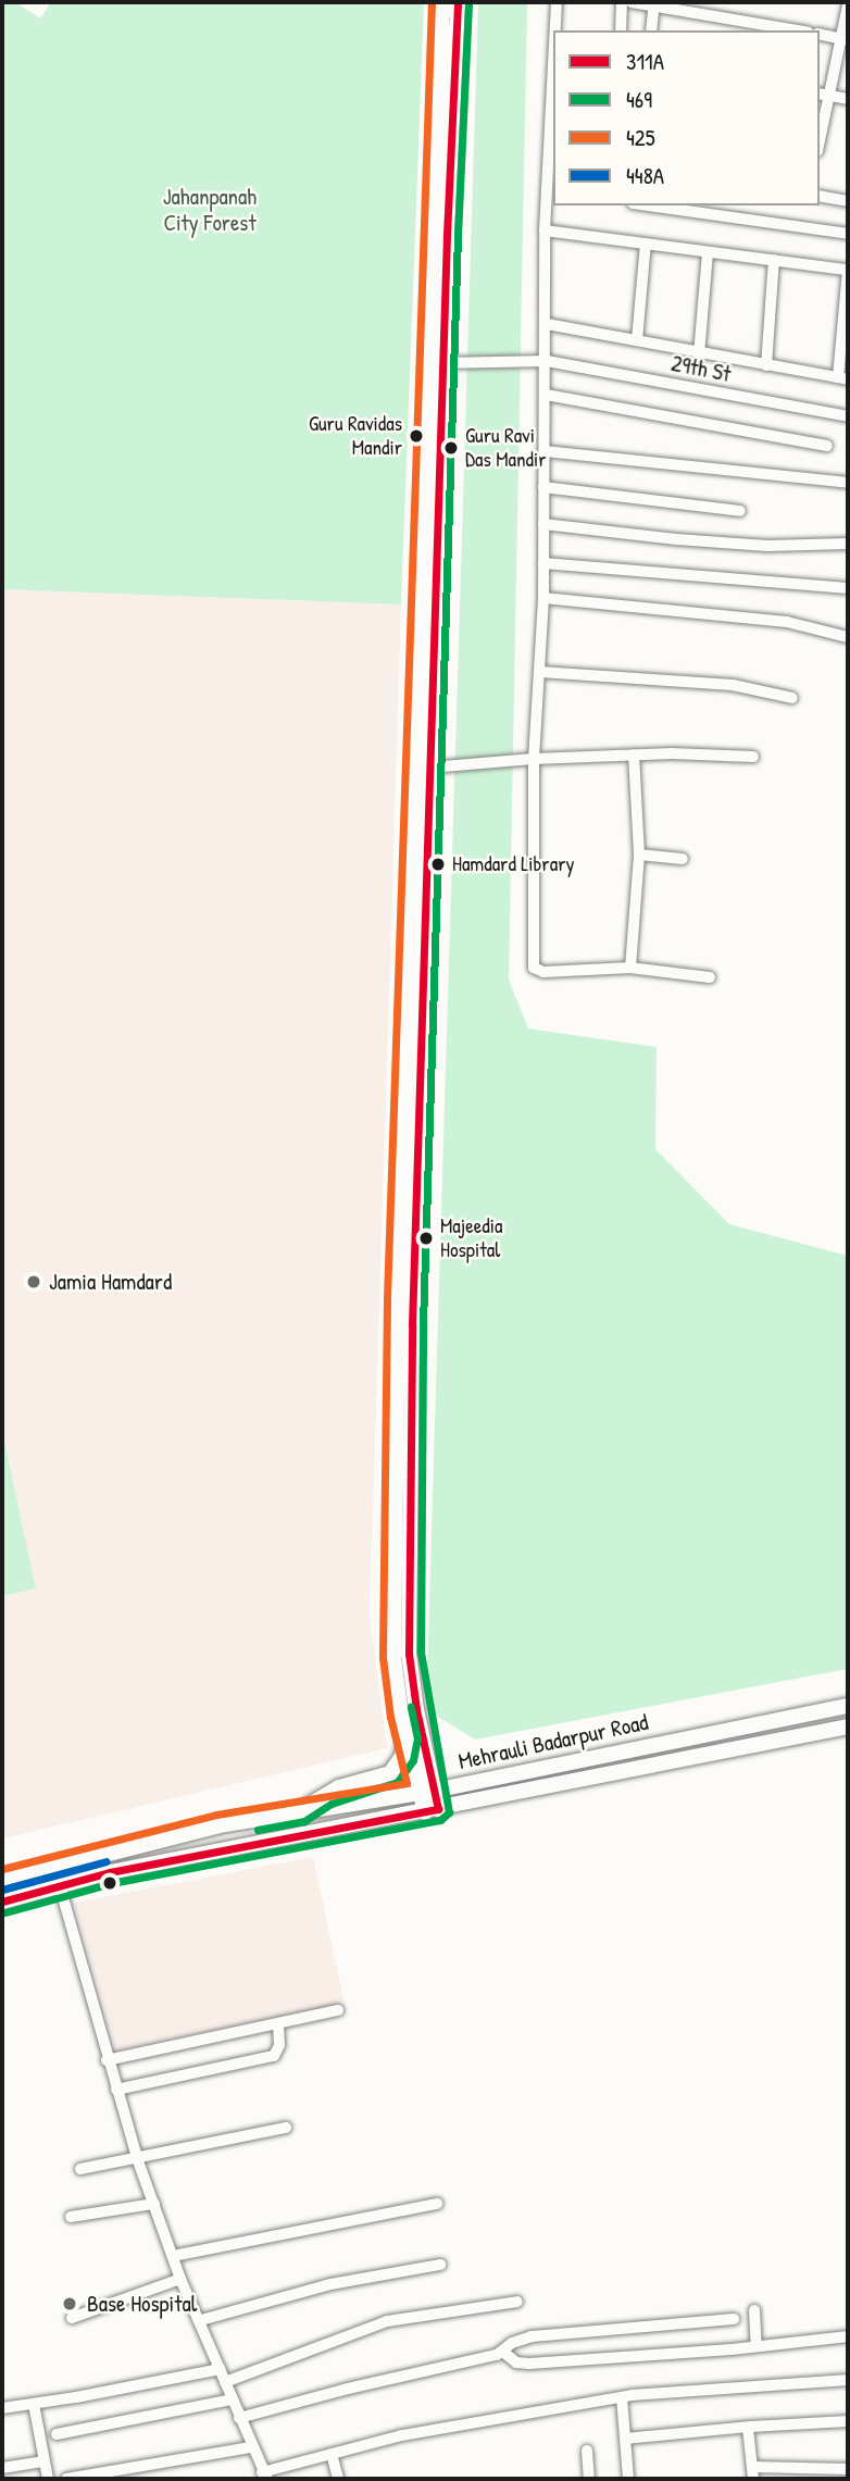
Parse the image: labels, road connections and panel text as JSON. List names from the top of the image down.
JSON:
{
  "streets": {
    "main road": ["Mehrauli Badarpur Road"],
    "street": ["29th St"]
  },
  "parks": ["Jahanpanah City Forest"],
  "places": [
    "Guru Ravidas Mandir",
    "Guru Ravi Das Mandir",
    "Hamdard Library",
    "Majeedia Hospital",
    "Jamia Hamdard",
    "Base Hospital"
  ],
  "lines": [
    "transit line 311A",
    "transit line 469",
    "transit line 425",
    "transit line 448A"
  ],
  "legend": [
    "311A",
    "469",
    "425",
    "448A"
  ]
}
